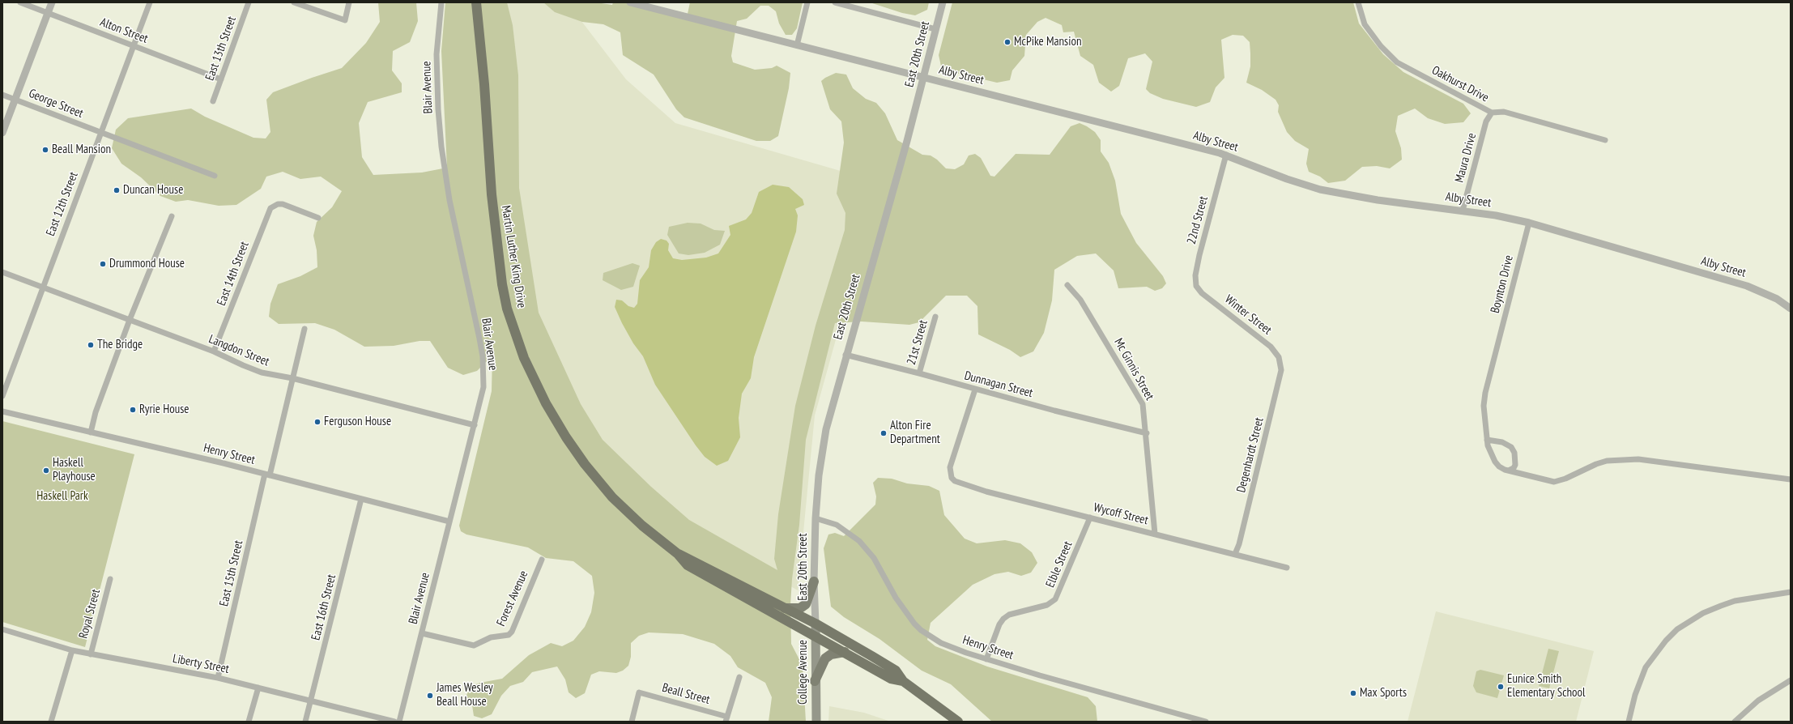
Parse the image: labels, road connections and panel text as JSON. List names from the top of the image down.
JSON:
{
  "streets": {
    "highway": ["Martin Luther King Drive"],
    "main road": ["College Avenue"],
    "street": [
      "Alton Street",
      "East 13th Street",
      "East 20th Street",
      "Alby Street",
      "Oakhurst Drive",
      "Blair Avenue",
      "George Street",
      "Maura Drive",
      "East 12th Street",
      "22nd Street",
      "East 14th Street",
      "Boynton Drive",
      "Winter Street",
      "21st Street",
      "Langdon Street",
      "Mc Ginnis Street",
      "Dunnagan Street",
      "Henry Street",
      "Degenhardt Street",
      "Wycoff Street",
      "Elble Street",
      "East 15th Street",
      "Forest Avenue",
      "East 16th Street",
      "Royal Street",
      "Liberty Street",
      "Beall Street"
    ]
  },
  "crossings": [
    ["Alton Street", "East 13th Street"],
    ["Alton Street", "East 12th Street"],
    ["East 20th Street", "Alby Street"],
    ["East 20th Street", "Dunnagan Street"],
    ["East 20th Street", "Henry Street"],
    ["East 20th Street", "College Avenue"],
    ["Alby Street", "Maura Drive"],
    ["Alby Street", "22nd Street"],
    ["Alby Street", "Boynton Drive"],
    ["Oakhurst Drive", "Maura Drive"],
    ["Blair Avenue", "Langdon Street"],
    ["Blair Avenue", "Henry Street"],
    ["Blair Avenue", "Forest Avenue"],
    ["George Street", "East 12th Street"],
    ["East 12th Street", "Langdon Street"],
    ["22nd Street", "Winter Street"],
    ["East 14th Street", "Langdon Street"],
    ["Winter Street", "Degenhardt Street"],
    ["21st Street", "Dunnagan Street"],
    ["Langdon Street", "East 15th Street"],
    ["Mc Ginnis Street", "Dunnagan Street"],
    ["Mc Ginnis Street", "Wycoff Street"],
    ["Dunnagan Street", "Wycoff Street"],
    ["Henry Street", "Elble Street"],
    ["Henry Street", "East 15th Street"],
    ["Henry Street", "East 16th Street"],
    ["Degenhardt Street", "Wycoff Street"],
    ["Wycoff Street", "Elble Street"],
    ["East 15th Street", "Liberty Street"],
    ["East 16th Street", "Liberty Street"],
    ["Royal Street", "Liberty Street"]
  ],
  "parks": ["Haskell Park"],
  "places": [
    "McPike Mansion",
    "Beall Mansion",
    "Duncan House",
    "Drummond House",
    "The Bridge",
    "Ryrie House",
    "Ferguson House",
    "Alton Fire Department",
    "Haskell Playhouse",
    "Eunice Smith Elementary School",
    "Max Sports",
    "James Wesley Beall House"
  ]
}
